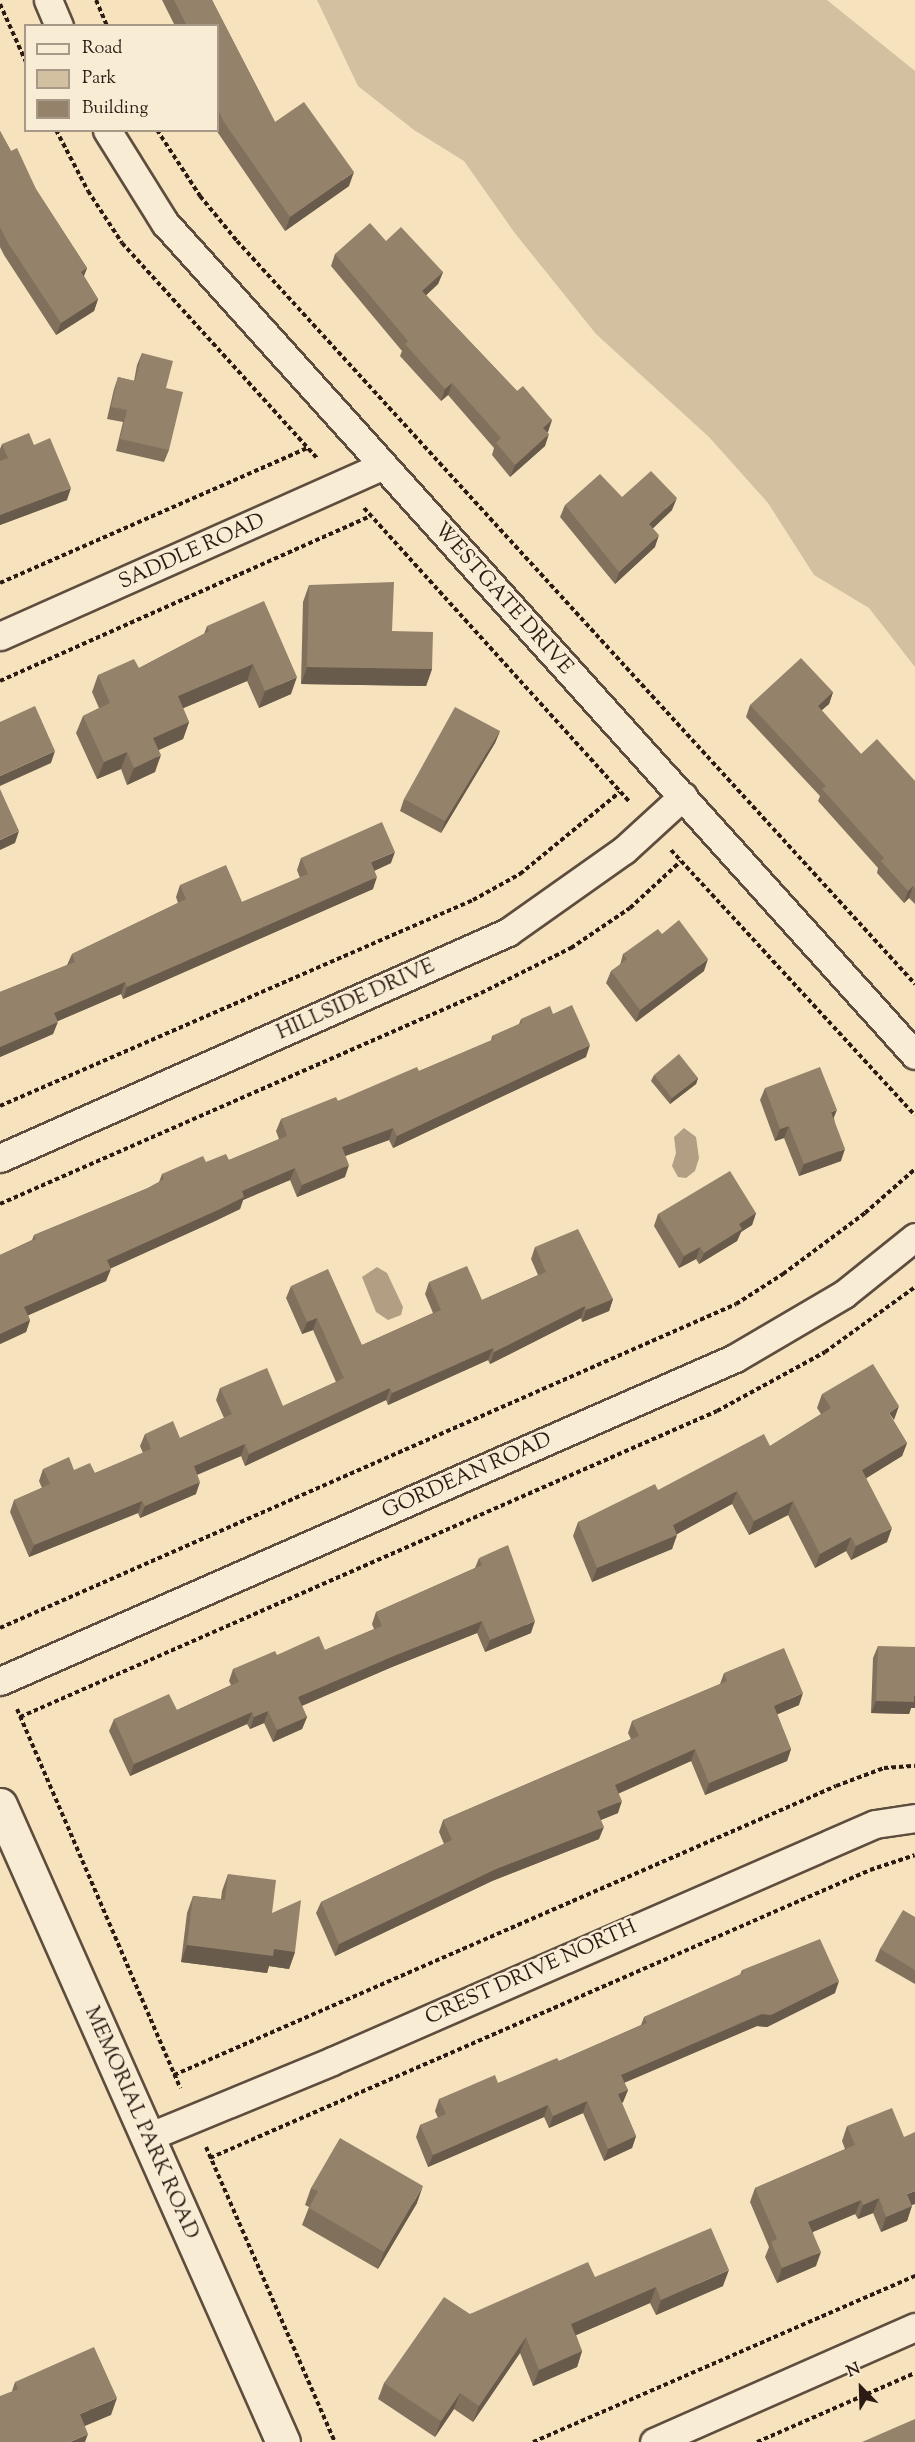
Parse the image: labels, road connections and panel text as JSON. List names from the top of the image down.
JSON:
{
  "streets": {
    "street": [
      "SADDLE ROAD",
      "WESTGATE DRIVE",
      "HILLSIDE DRIVE",
      "GORDEAN ROAD",
      "CREST DRIVE NORTH",
      "MEMORIAL PARK ROAD"
    ]
  },
  "crossings": [
    ["SADDLE ROAD", "WESTGATE DRIVE"],
    ["WESTGATE DRIVE", "HILLSIDE DRIVE"],
    ["CREST DRIVE NORTH", "MEMORIAL PARK ROAD"]
  ],
  "legend": ["Road", "Park", "Building"],
  "north": "top left"
}
